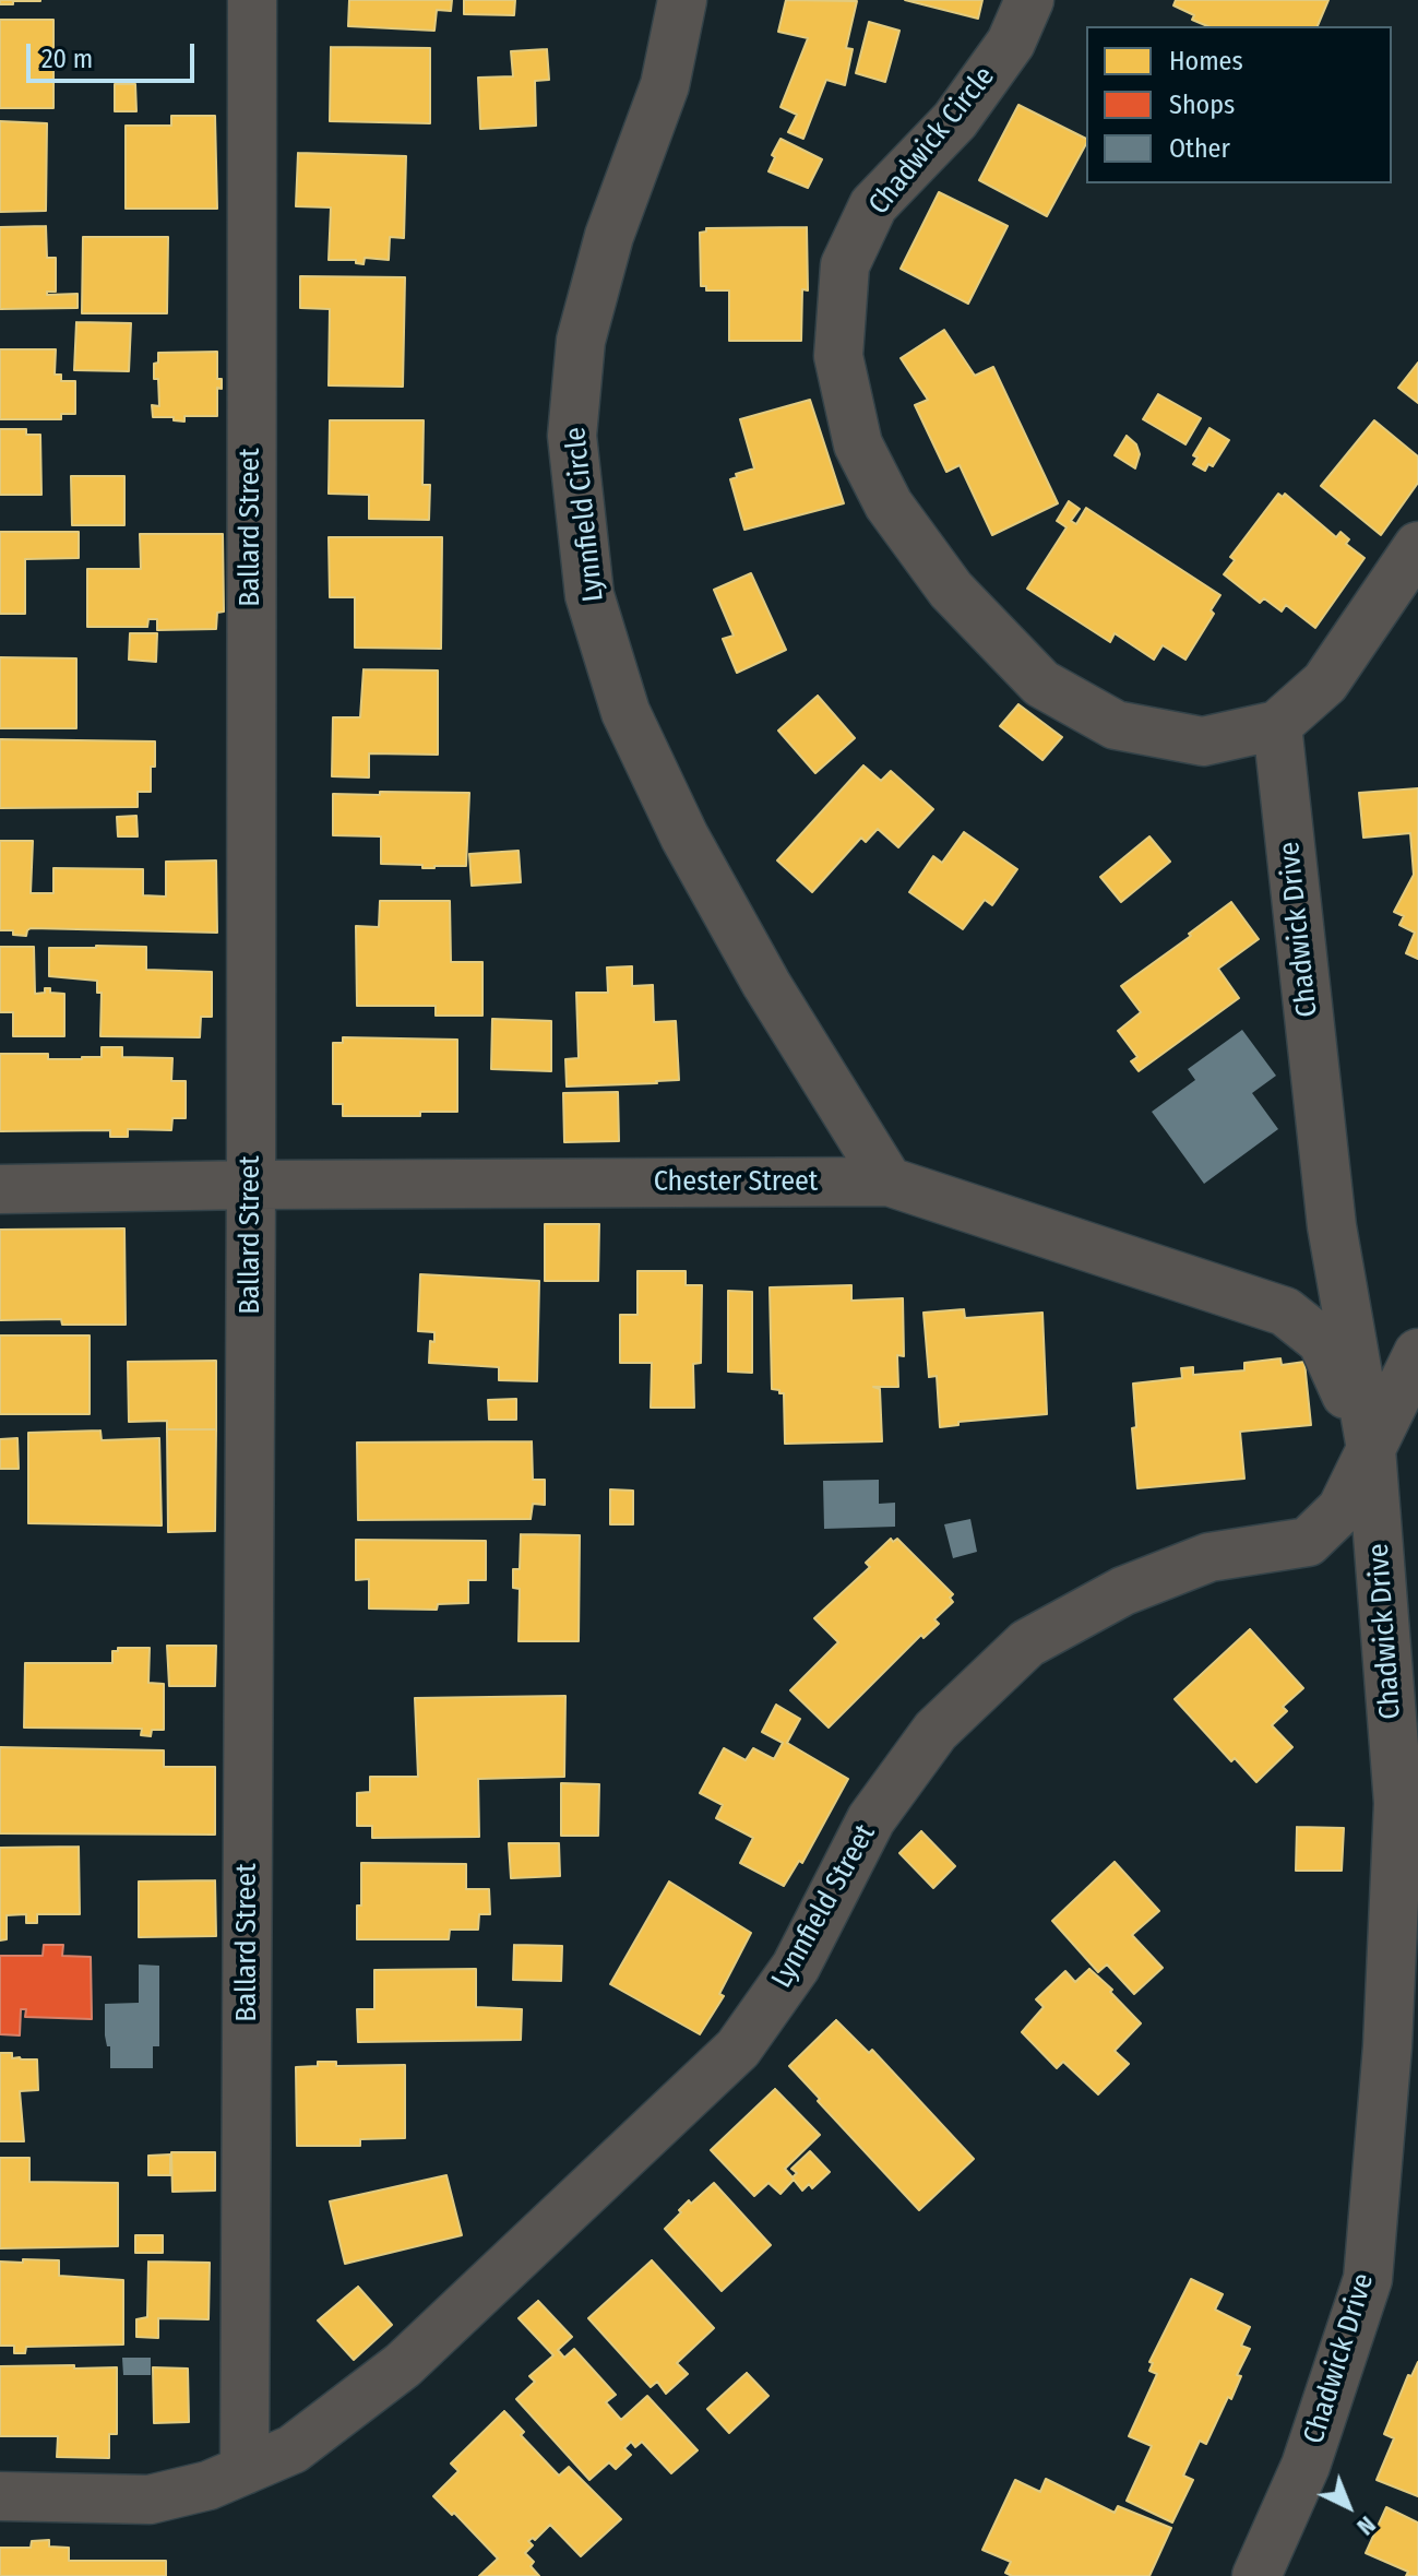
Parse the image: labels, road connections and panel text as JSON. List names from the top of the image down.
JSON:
{
  "streets": {
    "street": [
      "Chadwick Circle",
      "Lynnfield Circle",
      "Ballard Street",
      "Chadwick Drive",
      "Chester Street",
      "Lynnfield Street"
    ]
  },
  "crossings": [
    ["Chadwick Circle", "Chadwick Drive"],
    ["Lynnfield Circle", "Chester Street"],
    ["Ballard Street", "Chester Street"],
    ["Ballard Street", "Lynnfield Street"],
    ["Chadwick Drive", "Chester Street"],
    ["Chadwick Drive", "Lynnfield Street"],
    ["Chester Street", "Lynnfield Street"]
  ],
  "legend": ["Homes", "Shops", "Other"],
  "scale_bar": "20 m",
  "north": "bottom right"
}
